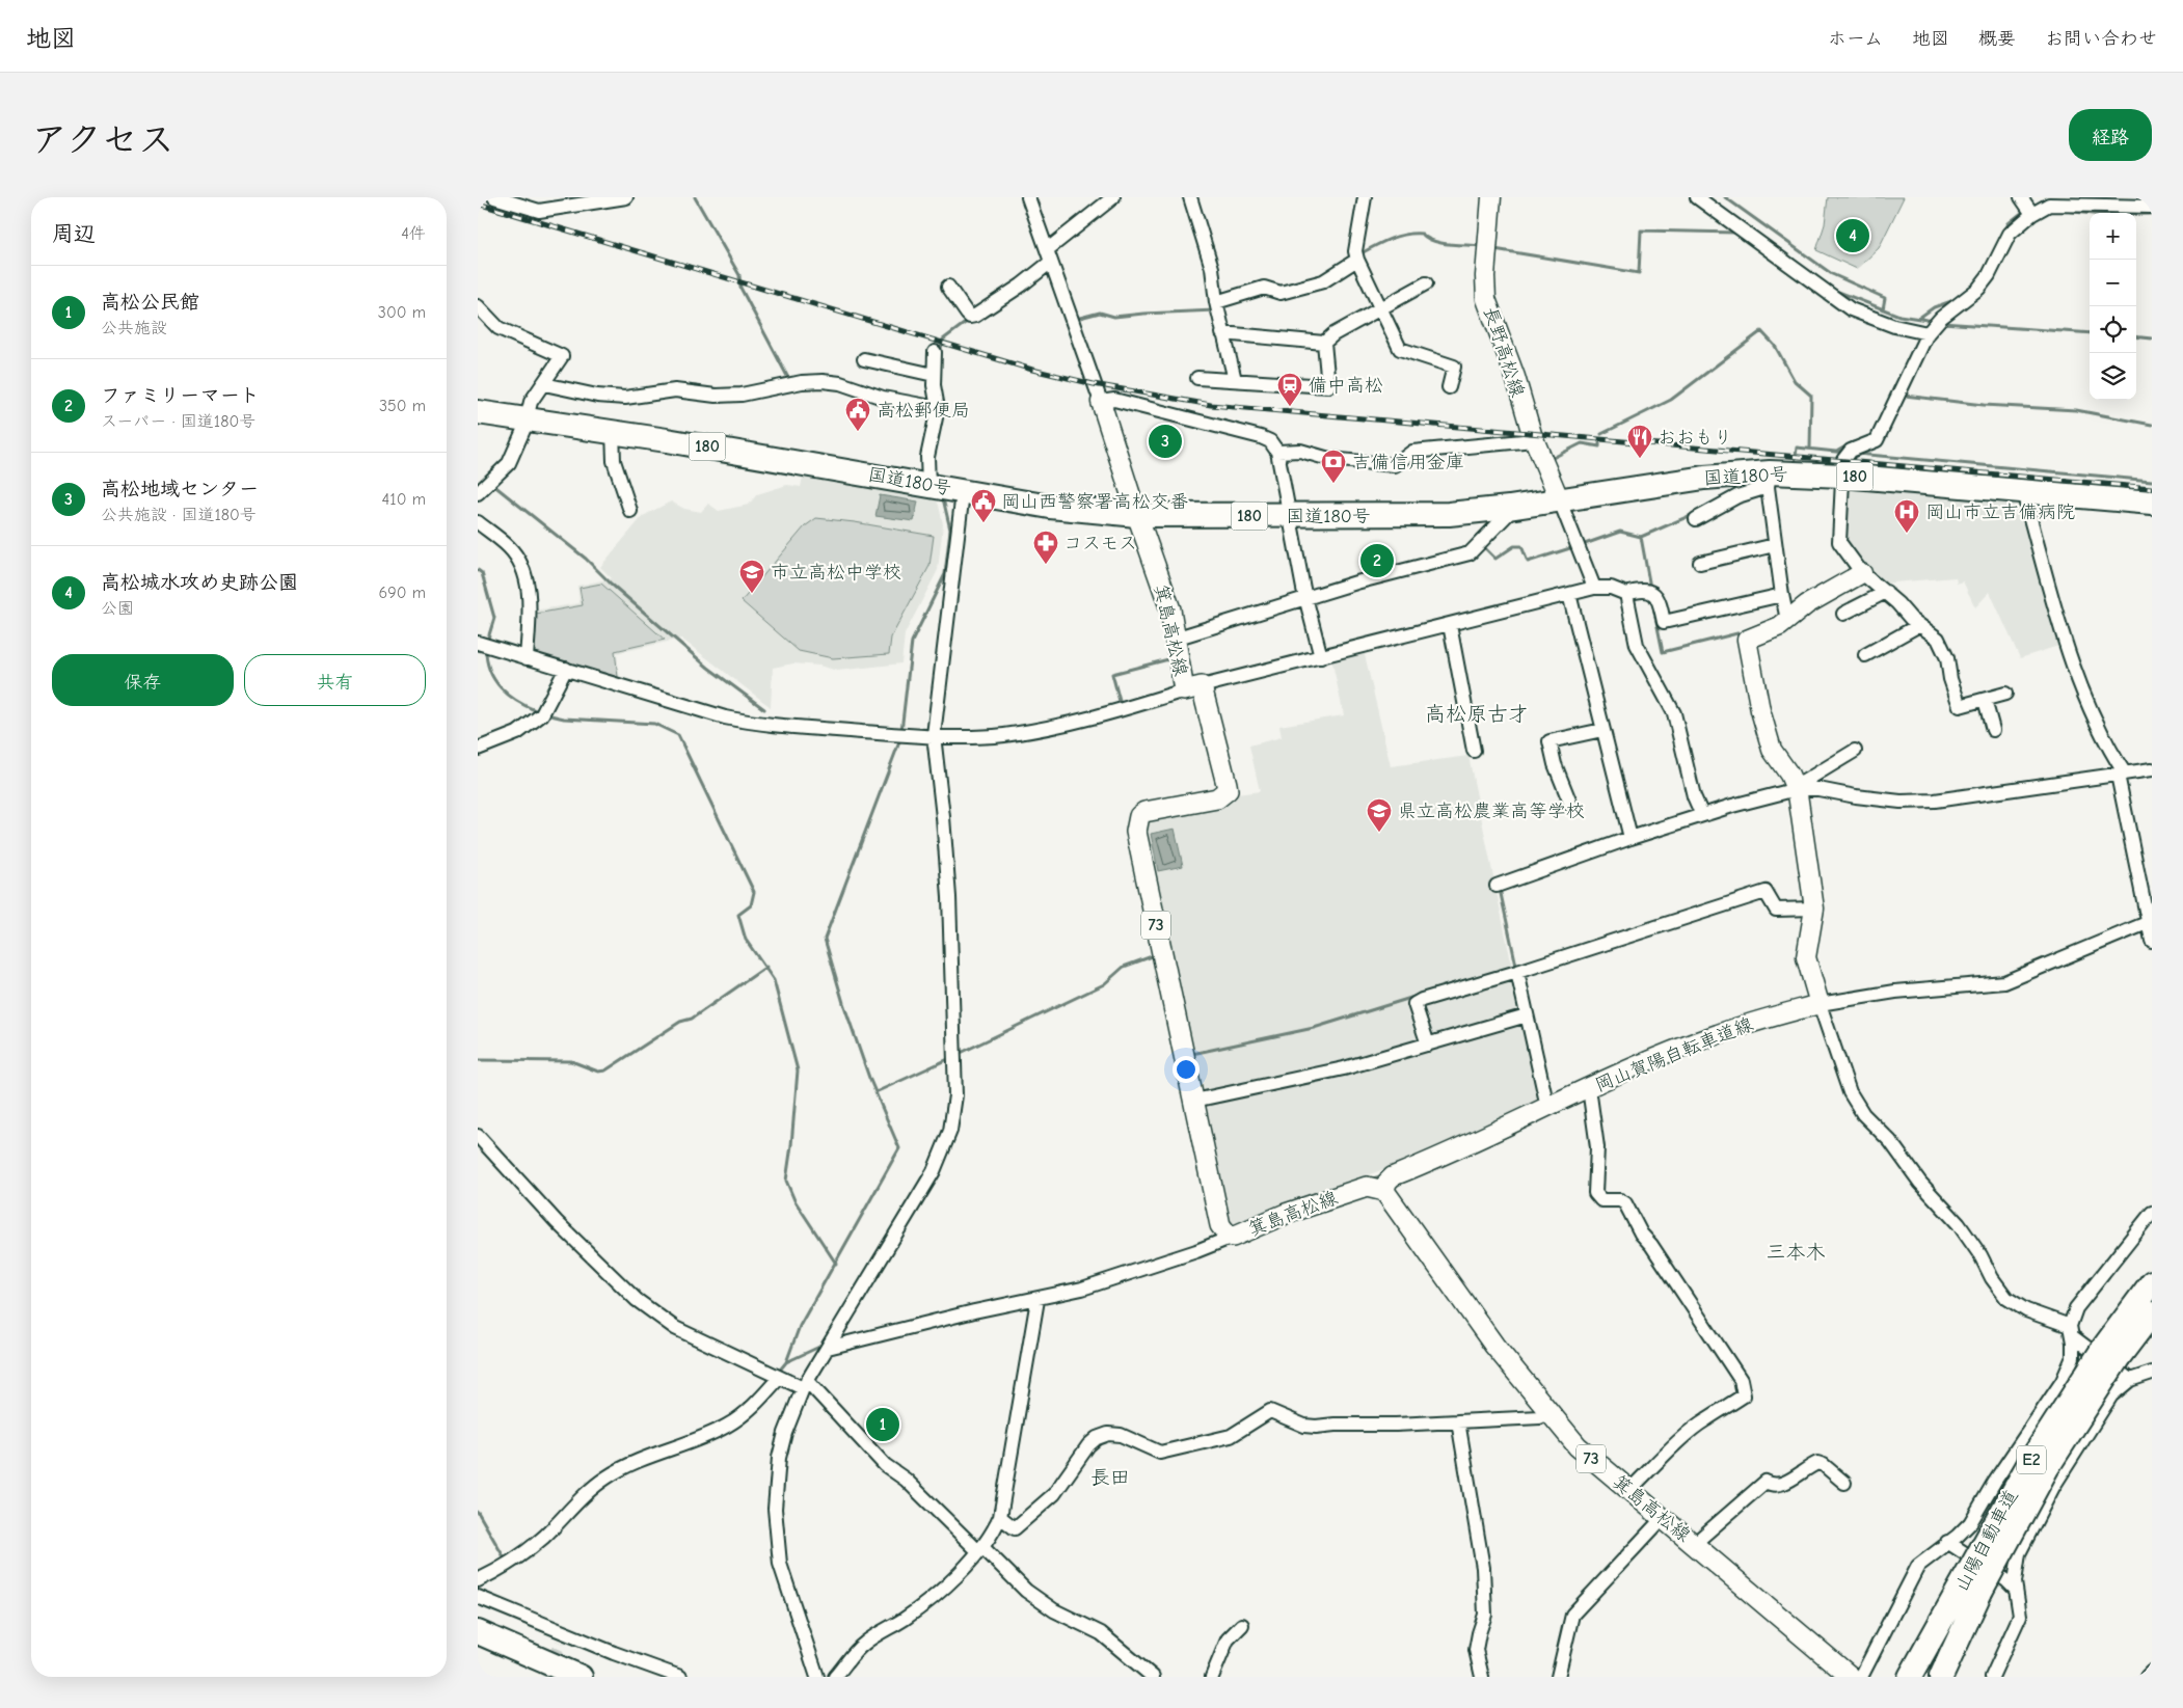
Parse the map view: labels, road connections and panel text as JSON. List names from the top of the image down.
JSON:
{
  "streets": {
    "highway": [
      "180",
      "国道180号",
      "E2",
      "山陽自動車道"
    ],
    "main road": [
      "長野高松線",
      "箕島高松線",
      "73",
      "岡山賀陽自転車道線"
    ]
  },
  "crossings": [
    ["長野高松線", "国道180号"],
    ["国道180号", "箕島高松線"],
    ["箕島高松線", "岡山賀陽自転車道線"]
  ],
  "districts": ["高松原古才", "三本木", "長田"],
  "places": {
    "station": ["備中高松"],
    "public building": ["高松郵便局", "岡山西警察署高松交番"],
    "restaurant": ["おおもり"],
    "bank": ["吉備信用金庫"],
    "hospital": ["岡山市立吉備病院"],
    "pharmacy": ["コスモス"],
    "school or university": ["市立高松中学校", "県立高松農業高等学校"]
  },
  "page": {
    "header": "地図",
    "nav": [
      "ホーム",
      "地図",
      "概要",
      "お問い合わせ"
    ],
    "title": "アクセス",
    "buttons": [
      "経路",
      ["保存", "共有"]
    ],
    "heading": ["周辺", "4件"],
    "map_buttons": ["+", "−"],
    "pins": [
      "4",
      "3",
      "2",
      "1"
    ],
    "list": [
      {
        "mark": "1",
        "name": "高松公民館",
        "note": "公共施設",
        "value": "300 m"
      },
      {
        "mark": "2",
        "name": "ファミリーマート",
        "note": "スーパー · 国道180号",
        "value": "350 m"
      },
      {
        "mark": "3",
        "name": "高松地域センター",
        "note": "公共施設 · 国道180号",
        "value": "410 m"
      },
      {
        "mark": "4",
        "name": "高松城水攻め史跡公園",
        "note": "公園",
        "value": "690 m"
      }
    ]
  }
}
